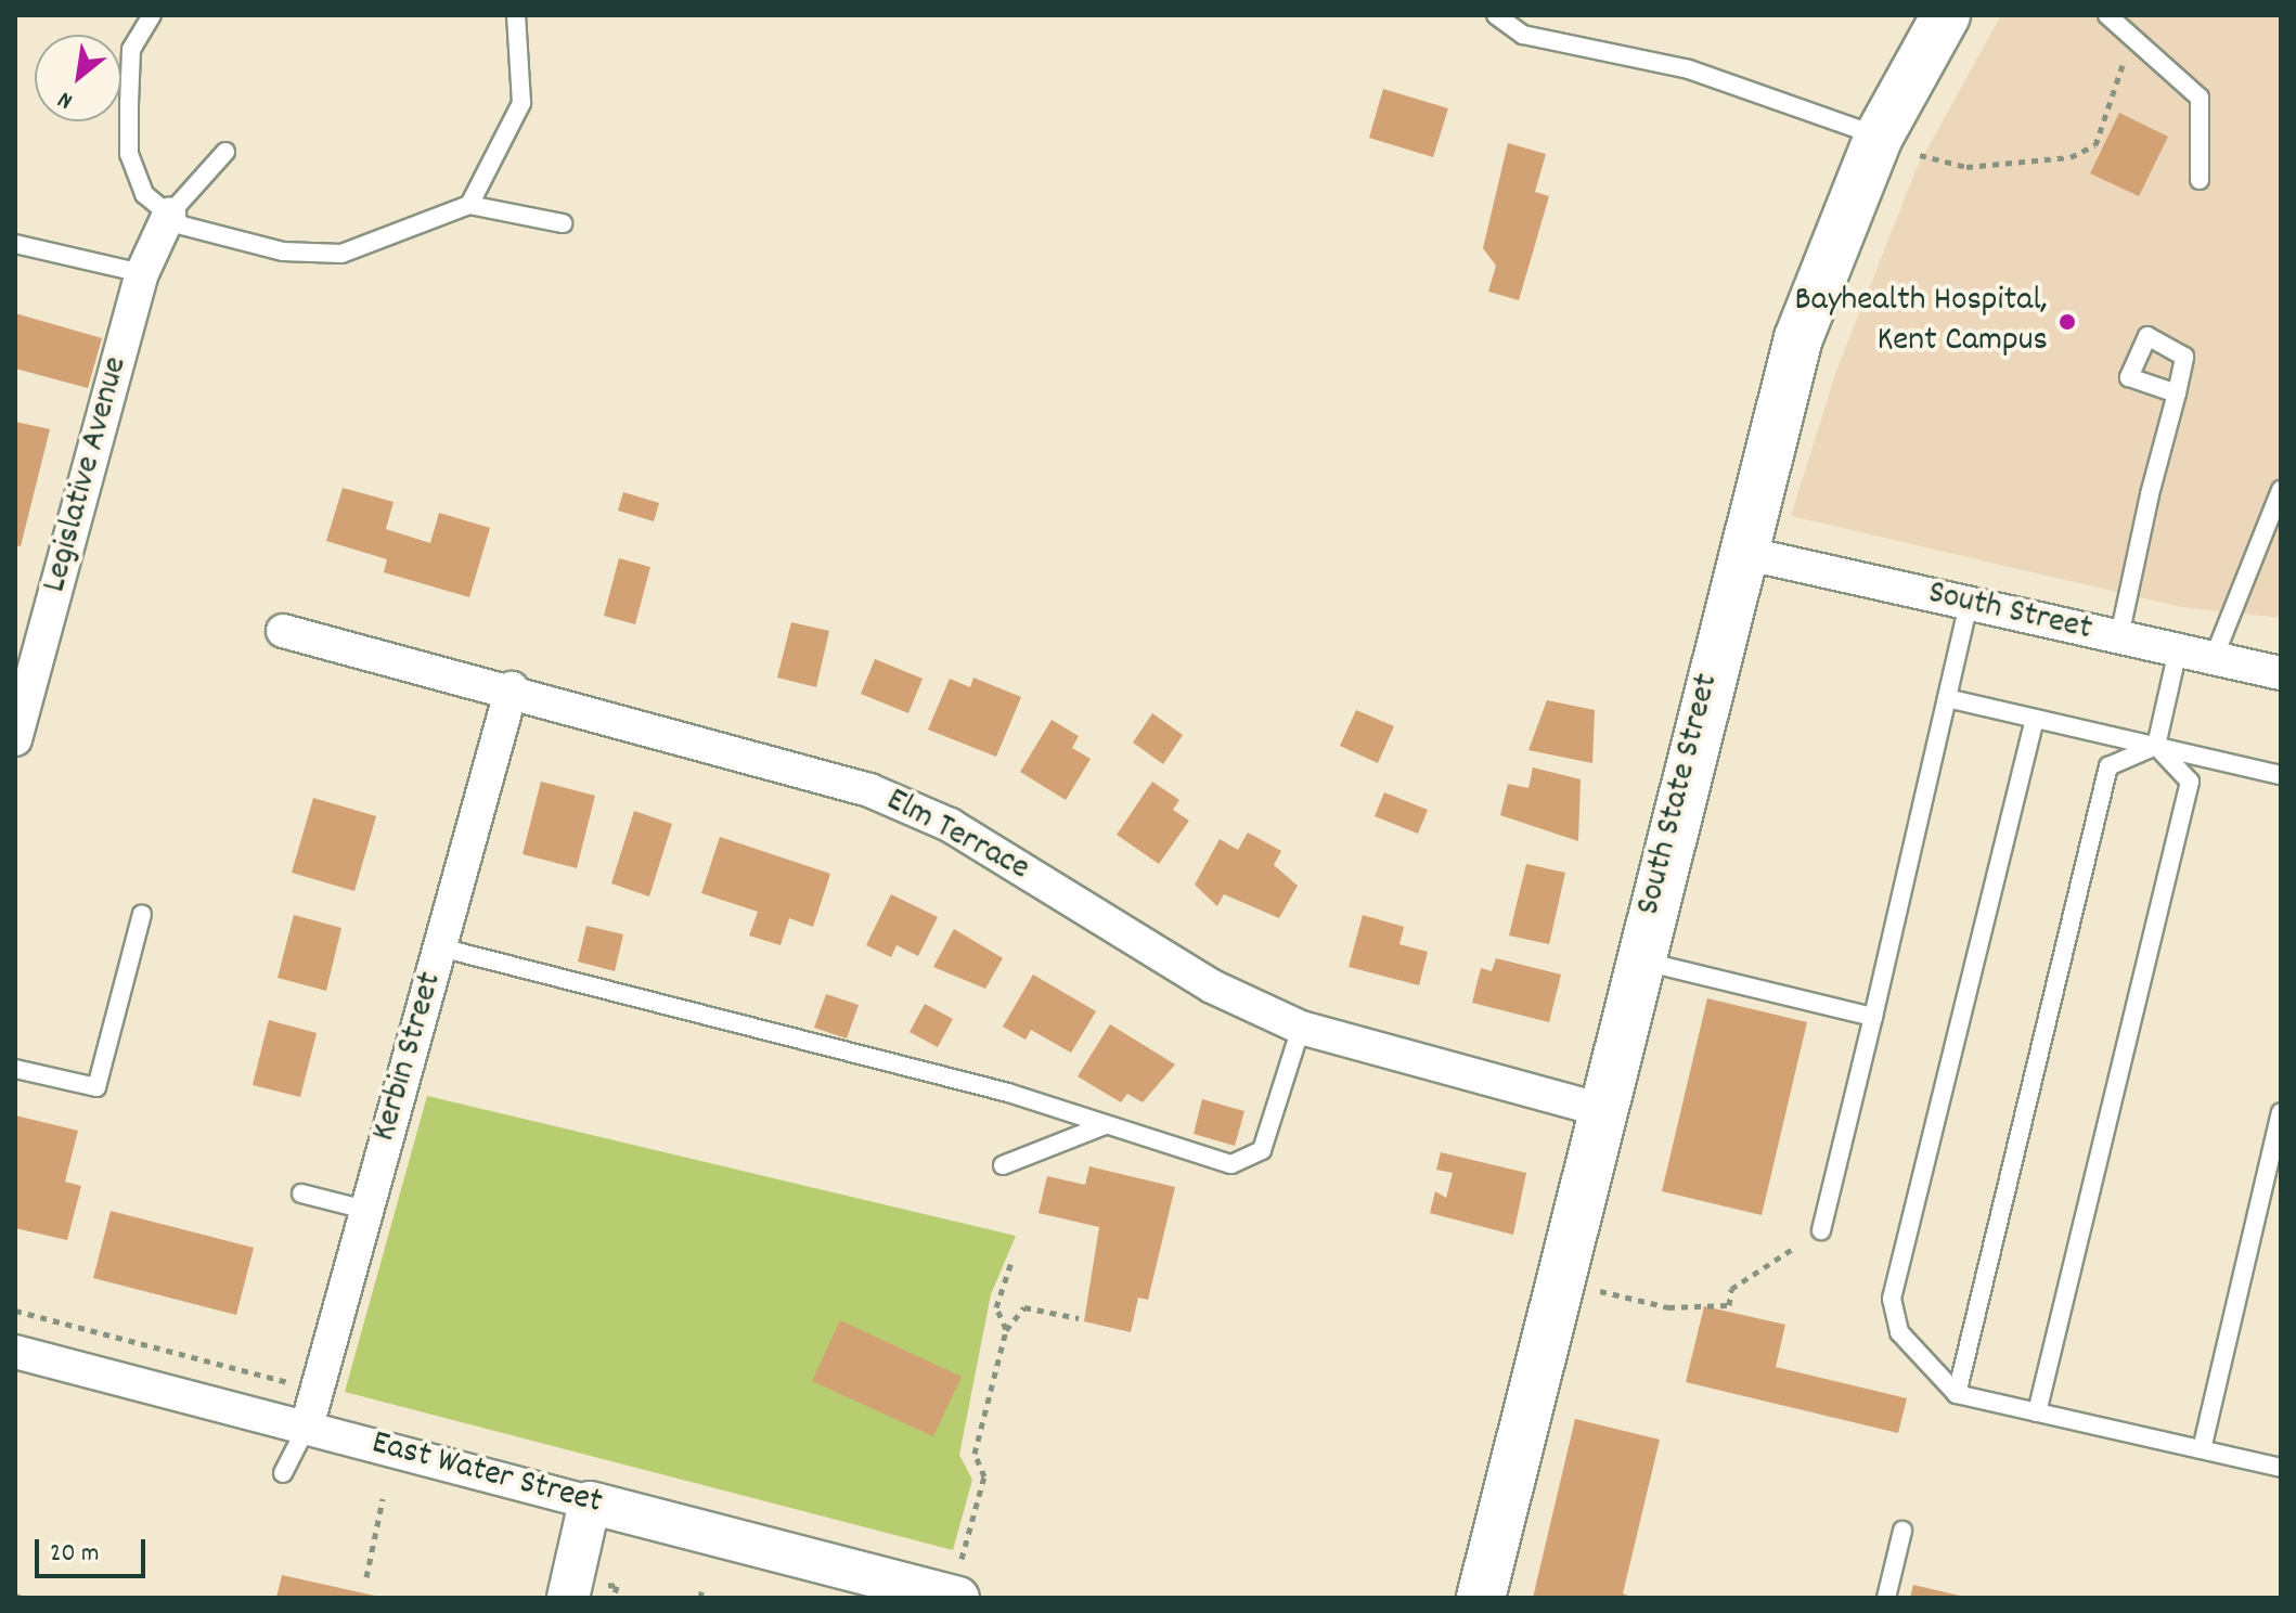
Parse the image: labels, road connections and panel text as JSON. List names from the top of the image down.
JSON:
{
  "streets": {
    "main road": ["South State Street"],
    "street": [
      "Legislative Avenue",
      "South Street",
      "Elm Terrace",
      "Kerbin Street",
      "East Water Street"
    ]
  },
  "crossings": [
    ["South Street", "South State Street"],
    ["South State Street", "Elm Terrace"],
    ["Elm Terrace", "Kerbin Street"],
    ["Kerbin Street", "East Water Street"]
  ],
  "places": ["Bayhealth Hospital, Kent Campus"],
  "scale_bar": "20 m",
  "north": "bottom left"
}
